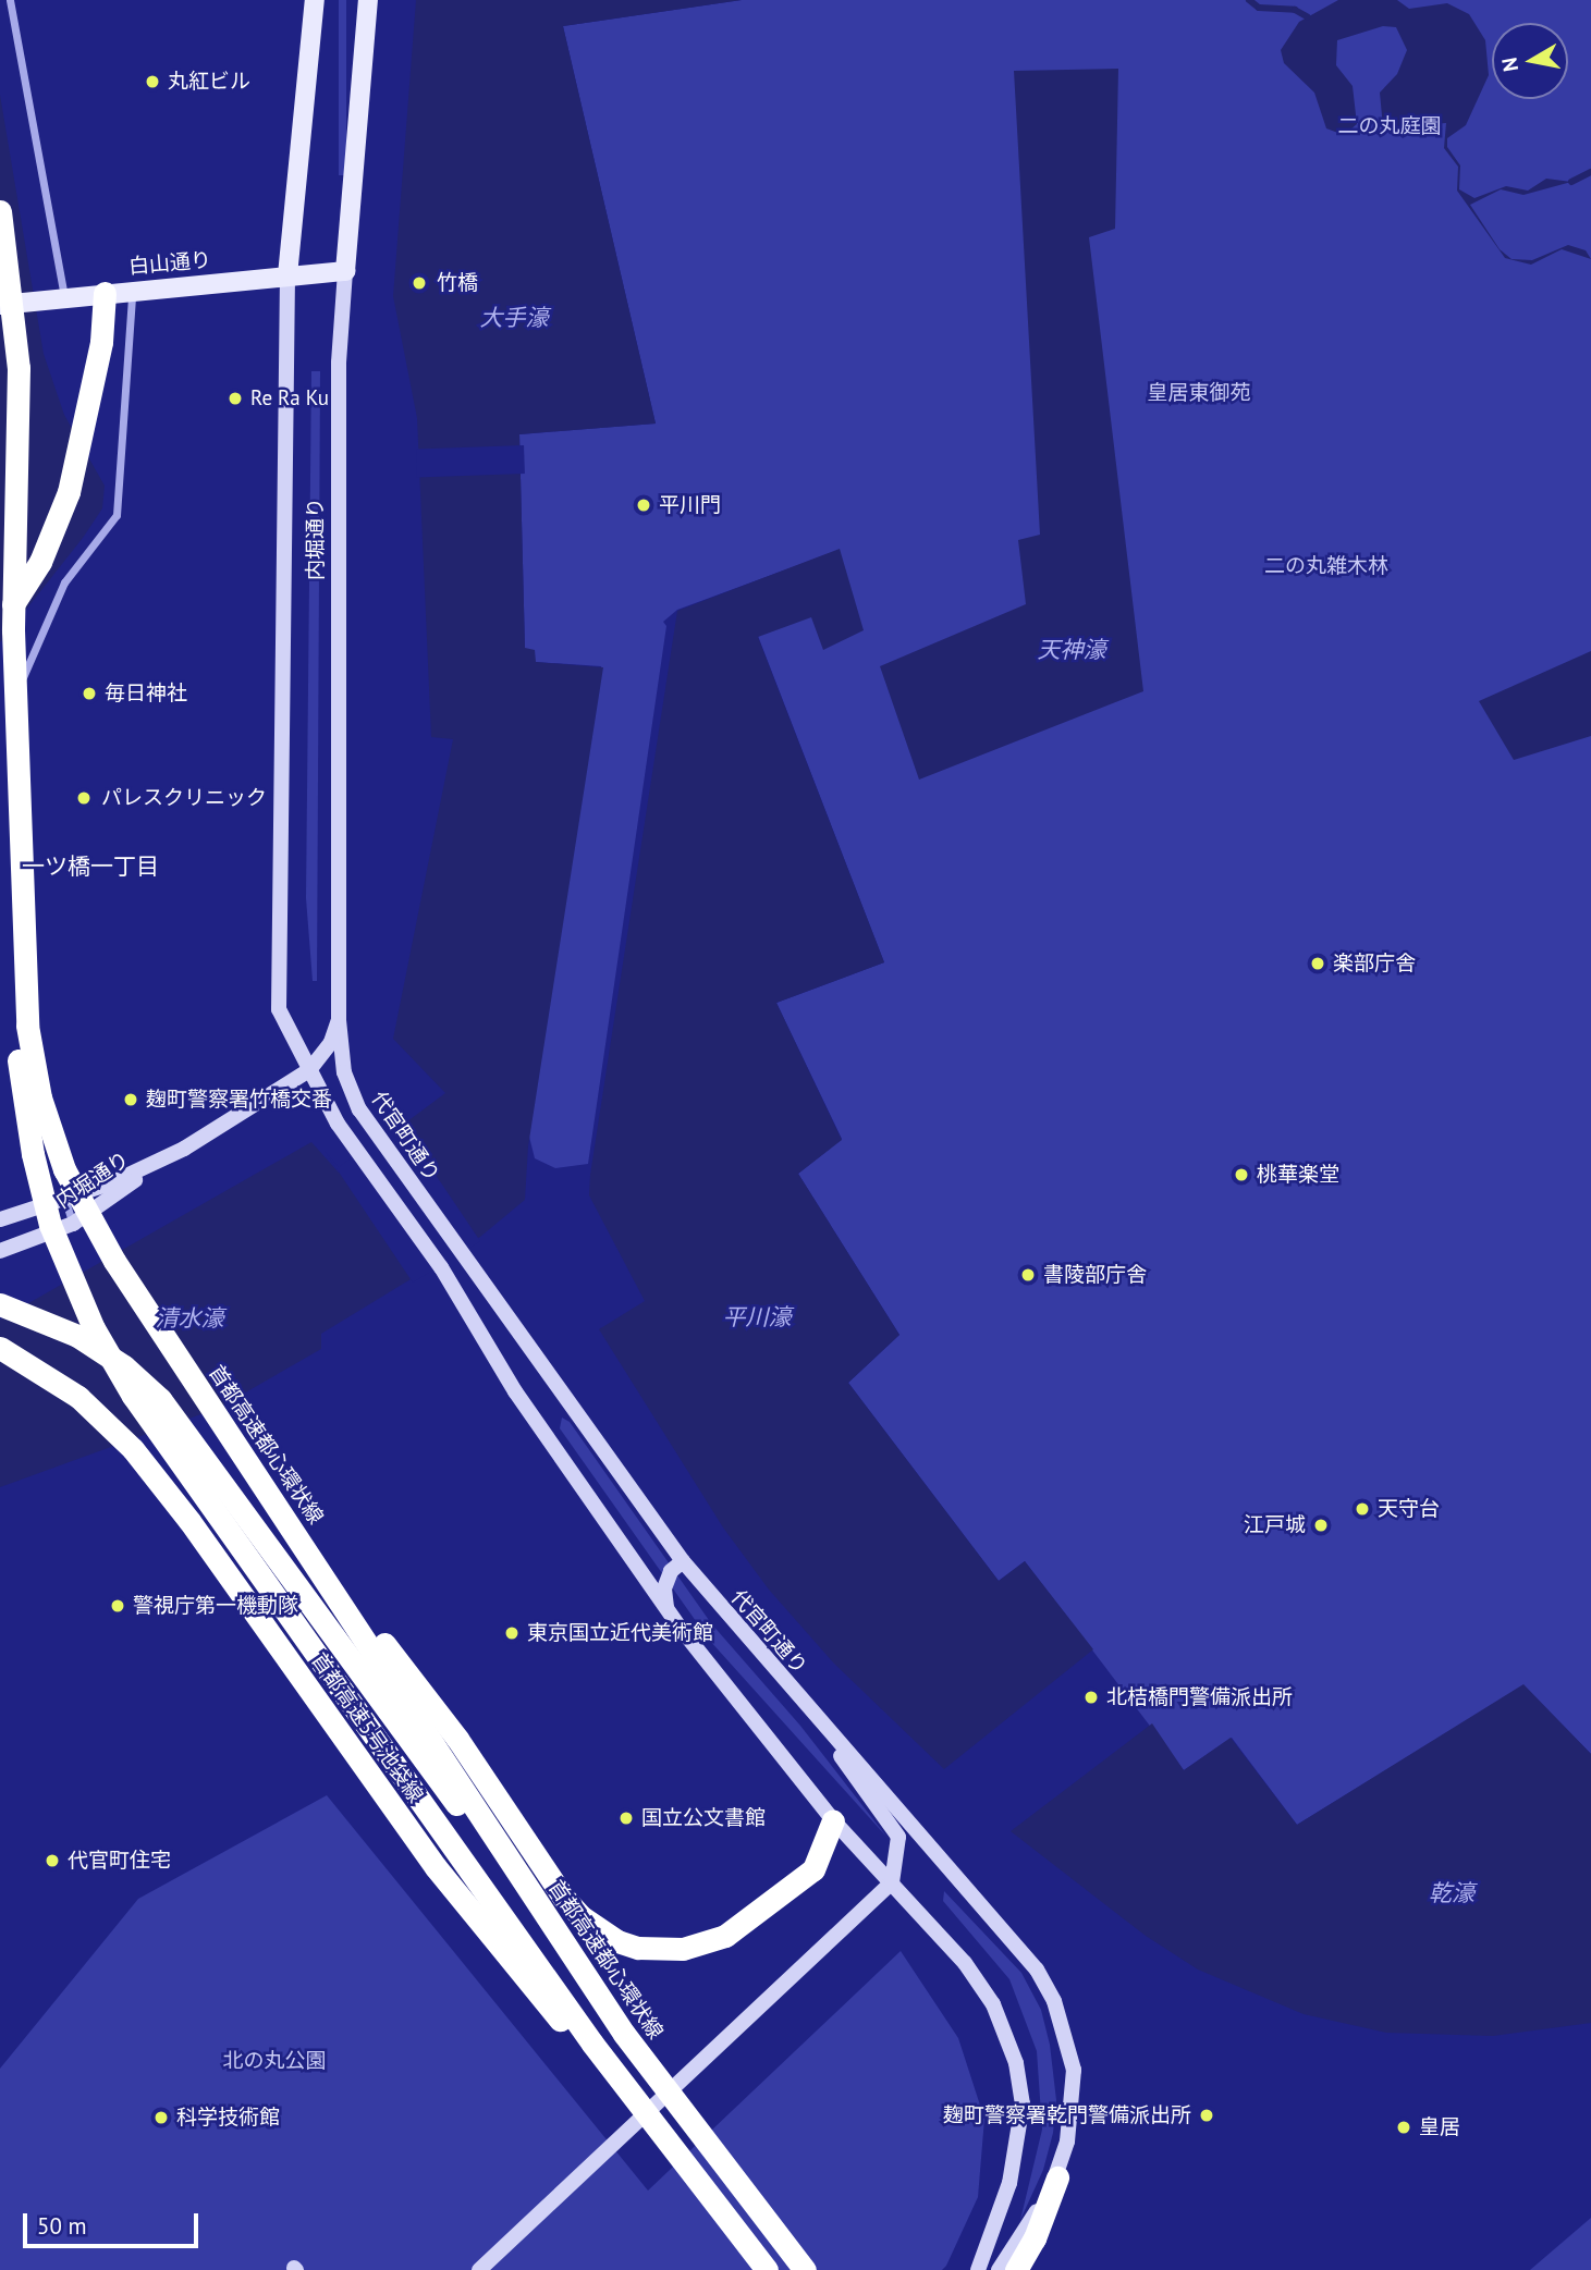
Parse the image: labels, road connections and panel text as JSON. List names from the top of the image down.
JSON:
{
  "streets": {
    "highway": ["首都高速都心環状線", "首都高速5号池袋線"],
    "main road": ["白山通り", "内堀通り"],
    "street": ["代官町通り"]
  },
  "crossings": [
    ["白山通り", "内堀通り"],
    ["内堀通り", "代官町通り"],
    ["首都高速都心環状線", "首都高速5号池袋線"]
  ],
  "districts": ["一ツ橋一丁目"],
  "water": [
    "大手濠",
    "天神濠",
    "平川濠",
    "清水濠",
    "乾濠"
  ],
  "parks": [
    "二の丸庭園",
    "皇居東御苑",
    "二の丸雑木林",
    "北の丸公園"
  ],
  "places": [
    "丸紅ビル",
    "竹橋",
    "Re Ra Ku",
    "平川門",
    "毎日神社",
    "パレスクリニック",
    "楽部庁舎",
    "麹町警察署竹橋交番",
    "桃華楽堂",
    "書陵部庁舎",
    "天守台",
    "江戸城",
    "警視庁第一機動隊",
    "東京国立近代美術館",
    "北桔橋門警備派出所",
    "国立公文書館",
    "代官町住宅",
    "麹町警察署乾門警備派出所",
    "科学技術館",
    "皇居"
  ],
  "scale_bar": "50 m",
  "north": "left"
}
